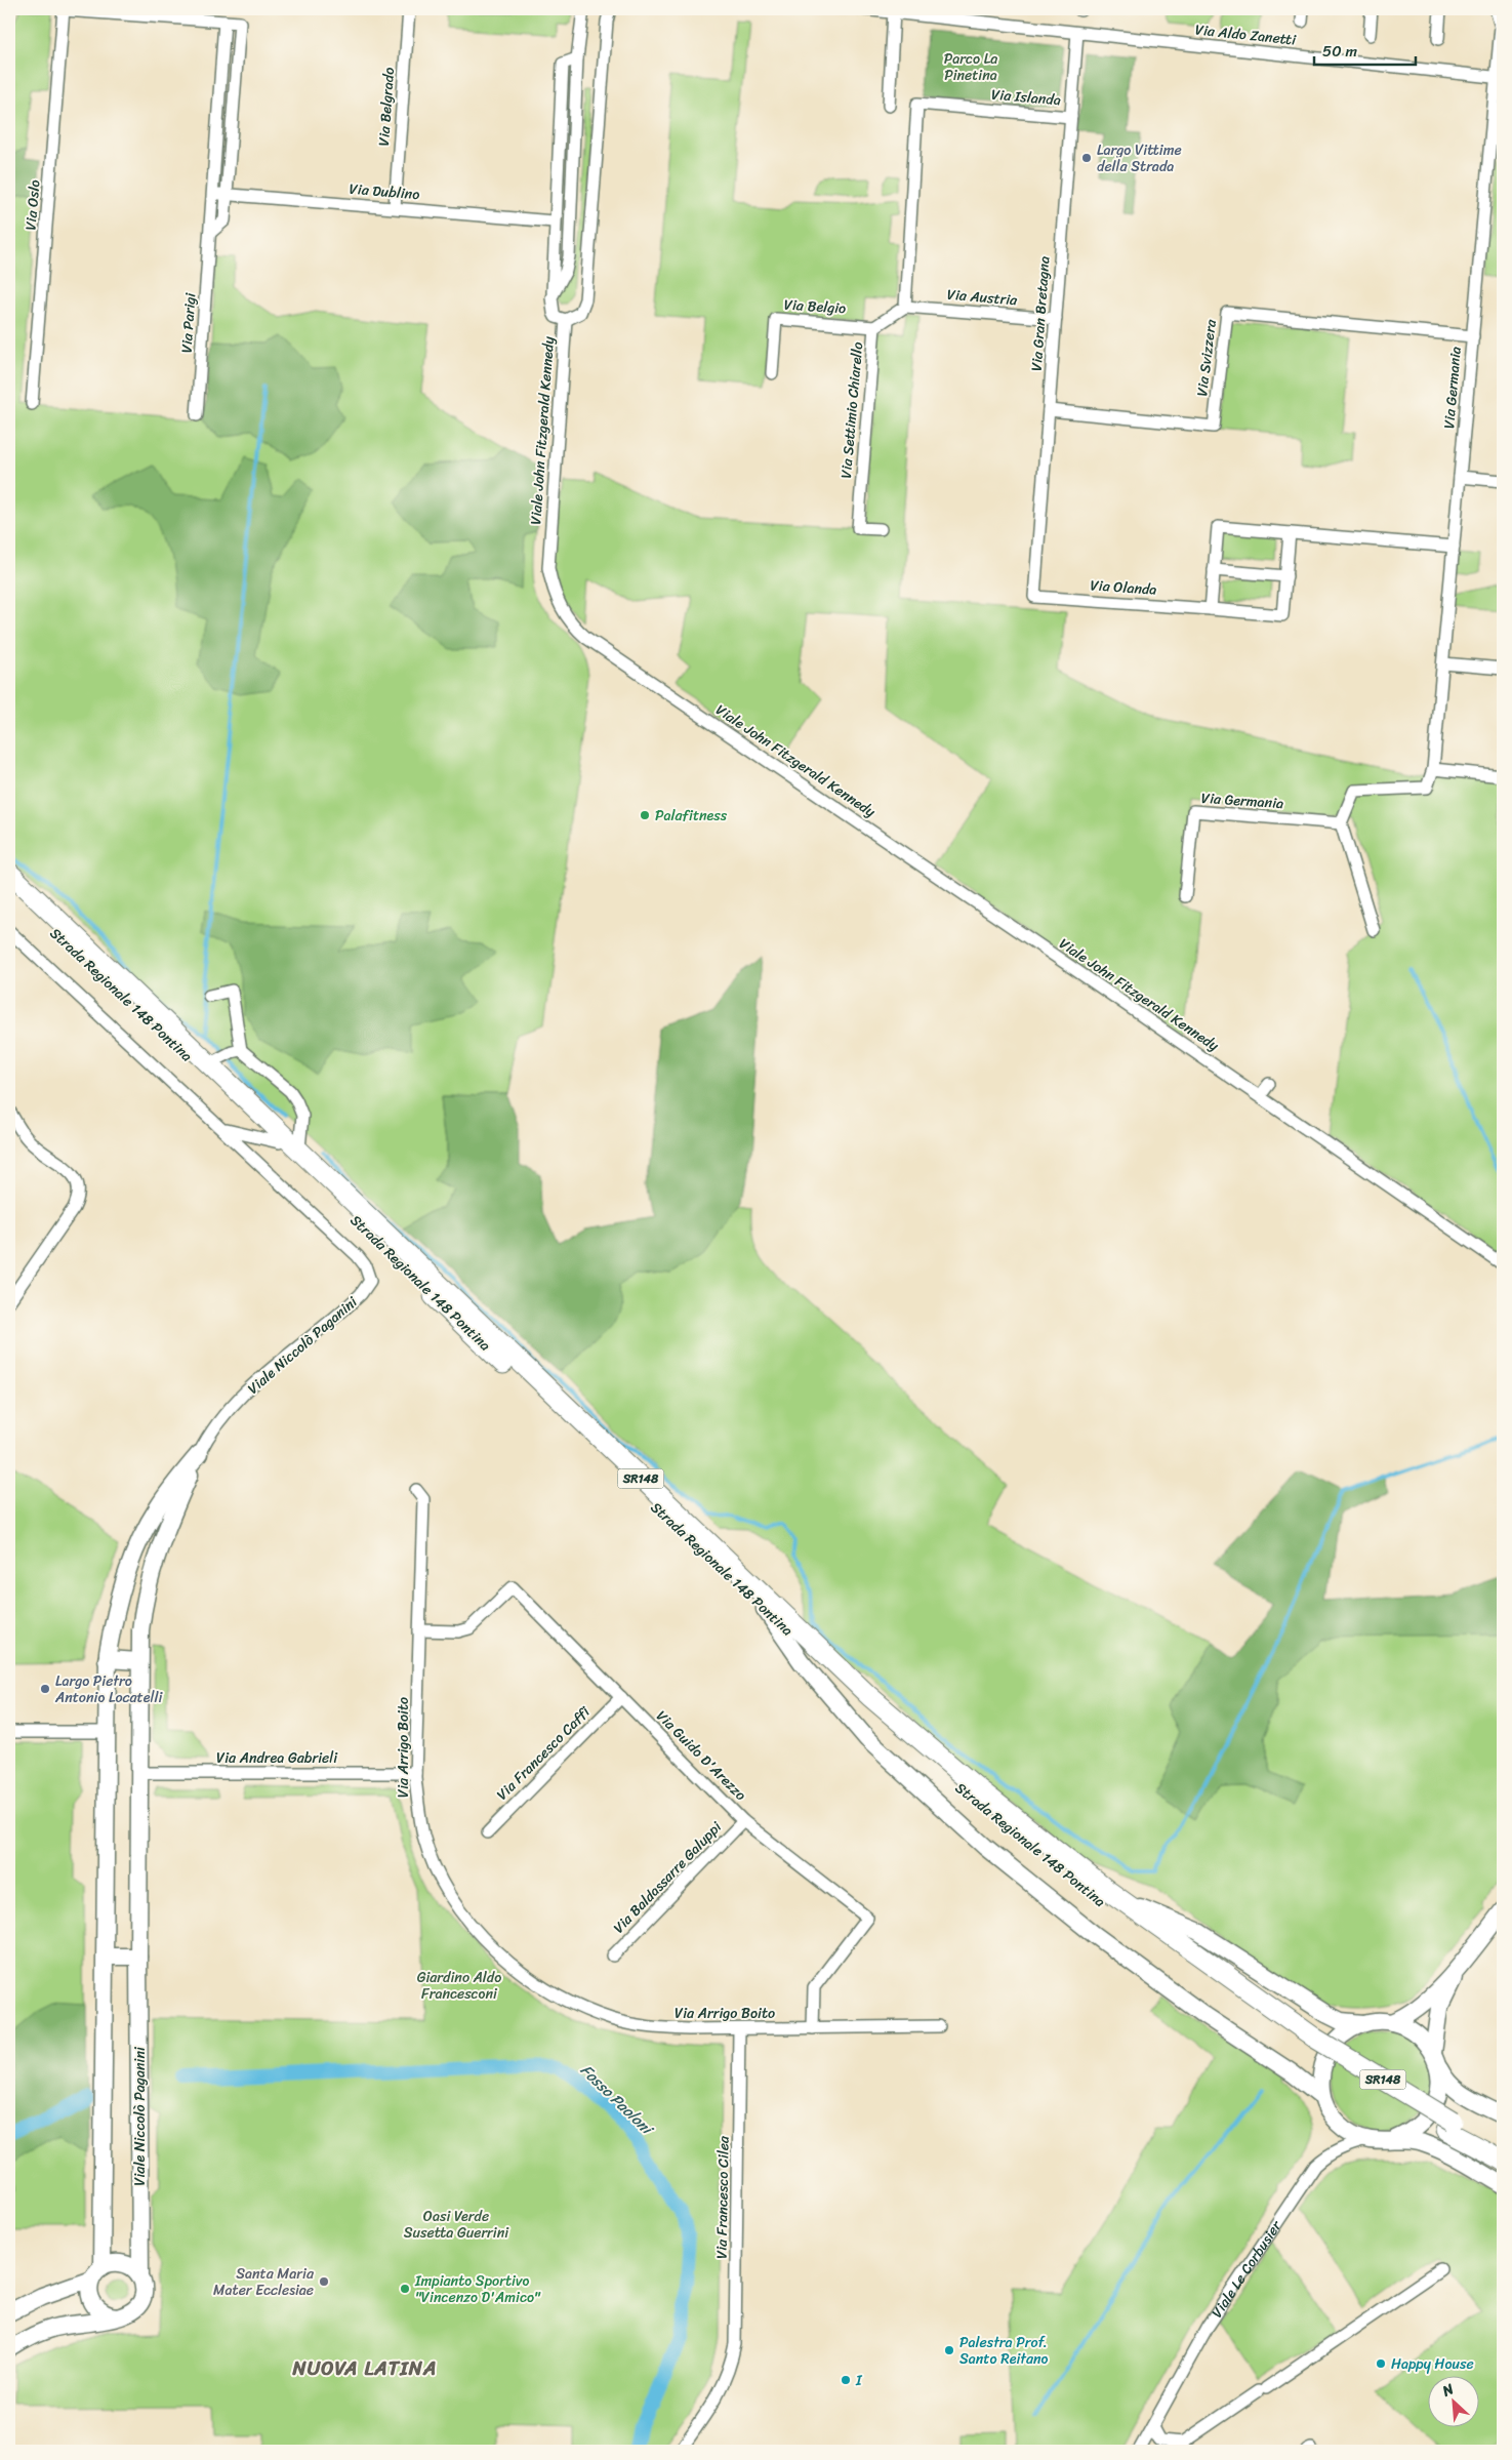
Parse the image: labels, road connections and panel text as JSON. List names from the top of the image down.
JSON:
{
  "streets": {
    "main road": ["Strada Regionale 148 Pontina", "SR148"],
    "street": [
      "Via Aldo Zanetti",
      "Via Islanda",
      "Via Belgrado",
      "Via Dublino",
      "Via Oslo",
      "Via Austria",
      "Via Belgio",
      "Via Gran Bretagna",
      "Via Parigi",
      "Via Svizzera",
      "Via Germania",
      "Via Settimio Chiarello",
      "Viale John Fitzgerald Kennedy",
      "Via Olanda",
      "Viale Niccolò Paganini",
      "Via Arrigo Boito",
      "Via Francesco Caffi",
      "Via Guido D'Arezzo",
      "Via Andrea Gabrieli",
      "Via Baldassarre Galuppi",
      "Via Francesco Cilea",
      "Viale Le Corbusier"
    ]
  },
  "crossings": [
    ["Via Aldo Zanetti", "Via Gran Bretagna"],
    ["Via Aldo Zanetti", "Via Germania"],
    ["Via Islanda", "Via Austria"],
    ["Via Islanda", "Via Gran Bretagna"],
    ["Via Islanda", "Via Settimio Chiarello"],
    ["Via Belgrado", "Via Dublino"],
    ["Via Dublino", "Via Parigi"],
    ["Via Dublino", "Viale John Fitzgerald Kennedy"],
    ["Via Austria", "Via Gran Bretagna"],
    ["Via Austria", "Via Settimio Chiarello"],
    ["Via Belgio", "Via Settimio Chiarello"],
    ["Via Gran Bretagna", "Via Svizzera"],
    ["Via Gran Bretagna", "Via Olanda"],
    ["Via Svizzera", "Via Germania"],
    ["Viale Niccolò Paganini", "Via Andrea Gabrieli"],
    ["Via Arrigo Boito", "Via Guido D'Arezzo"],
    ["Via Arrigo Boito", "Via Andrea Gabrieli"],
    ["Via Arrigo Boito", "Via Francesco Cilea"],
    ["Via Francesco Caffi", "Via Guido D'Arezzo"],
    ["Via Guido D'Arezzo", "Via Baldassarre Galuppi"]
  ],
  "districts": ["NUOVA LATINA"],
  "water": ["Fosso Paoloni"],
  "parks": ["Parco La Pinetina", "Giardino Aldo Francesconi", "Oasi Verde Susetta Guerrini"],
  "places": [
    "Largo Vittime della Strada",
    "Palafitness",
    "Largo Pietro Antonio Locatelli",
    "Santa Maria Mater Ecclesiae",
    "Impianto Sportivo \"Vincenzo D'Amico\"",
    "Palestra Prof. Santo Reitano",
    "Happy House",
    "I"
  ],
  "scale_bar": "50 m",
  "north": "top left"
}
